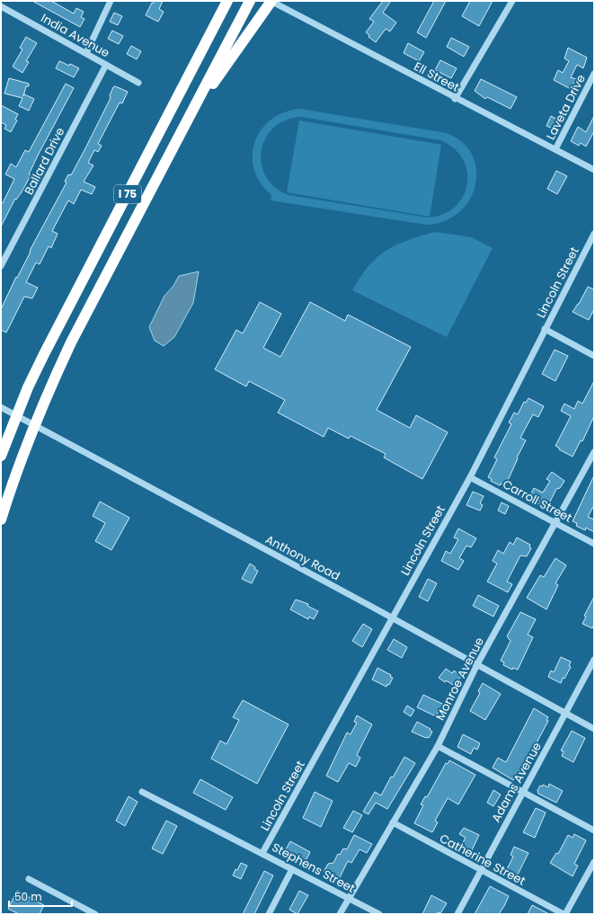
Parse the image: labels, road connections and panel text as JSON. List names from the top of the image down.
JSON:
{
  "streets": {
    "highway": ["I 75"],
    "street": [
      "India Avenue",
      "Ell Street",
      "Laveta Drive",
      "Ballard Drive",
      "Lincoln Street",
      "Carroll Street",
      "Anthony Road",
      "Monroe Avenue",
      "Adams Avenue",
      "Catherine Street",
      "Stephens Street"
    ]
  },
  "crossings": [
    ["India Avenue", "Ballard Drive"],
    ["Ell Street", "Laveta Drive"],
    ["Lincoln Street", "Carroll Street"],
    ["Lincoln Street", "Anthony Road"],
    ["Lincoln Street", "Stephens Street"],
    ["Carroll Street", "Monroe Avenue"],
    ["Anthony Road", "Monroe Avenue"],
    ["Anthony Road", "Adams Avenue"],
    ["Monroe Avenue", "Catherine Street"],
    ["Monroe Avenue", "Stephens Street"],
    ["Adams Avenue", "Catherine Street"]
  ],
  "scale_bar": "50 m"
}
